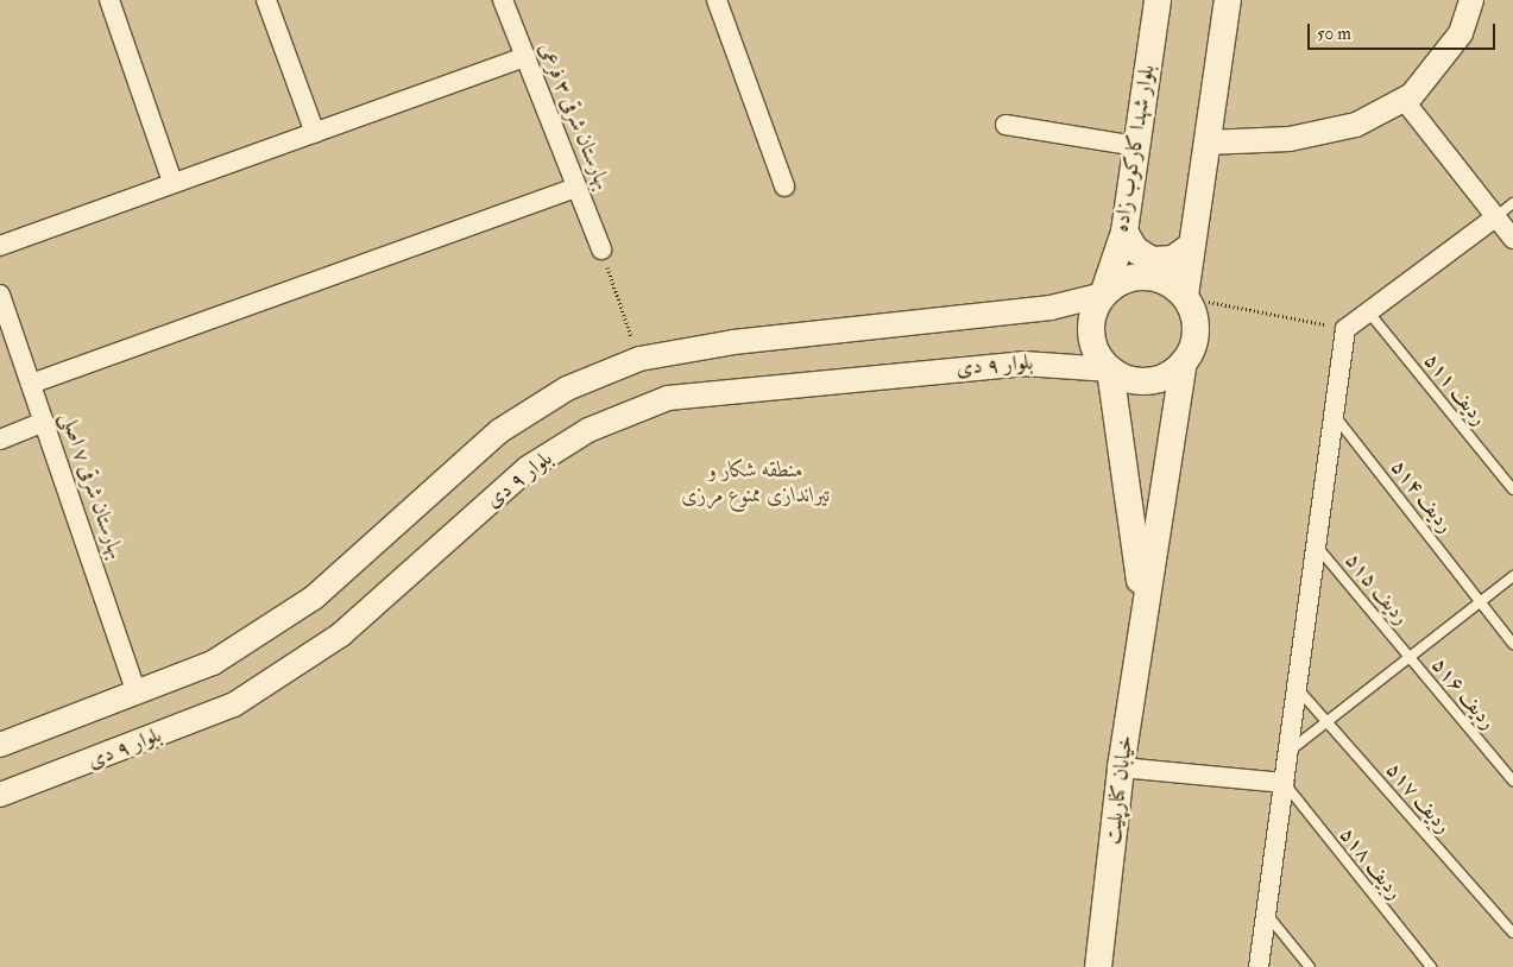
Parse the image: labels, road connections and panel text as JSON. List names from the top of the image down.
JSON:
{
  "streets": {
    "main road": ["بلوار شهدا کارکوب زاده", "خیابان کنارپلیت"],
    "street": ["بهارستان شرقی ۳ فرعی", "بلوار ۹ دی", "بهارستان شرقی ۷ اصلی"],
    "lane": [
      "ردیف ۵۱۱",
      "ردیف ۵۱۴",
      "ردیف ۵۱۵",
      "ردیف ۵۱۶",
      "ردیف ۵۱۷",
      "ردیف ۵۱۸"
    ]
  },
  "crossings": [
    ["بلوار شهدا کارکوب زاده", "بلوار ۹ دی"],
    ["بلوار شهدا کارکوب زاده", "خیابان کنارپلیت"],
    ["بلوار ۹ دی", "خیابان کنارپلیت"],
    ["ردیف ۵۱۵", "ردیف ۵۱۶"]
  ],
  "parks": ["منطقه شکار و تیراندازی ممنوع مرزی"],
  "scale_bar": "50 m"
}
